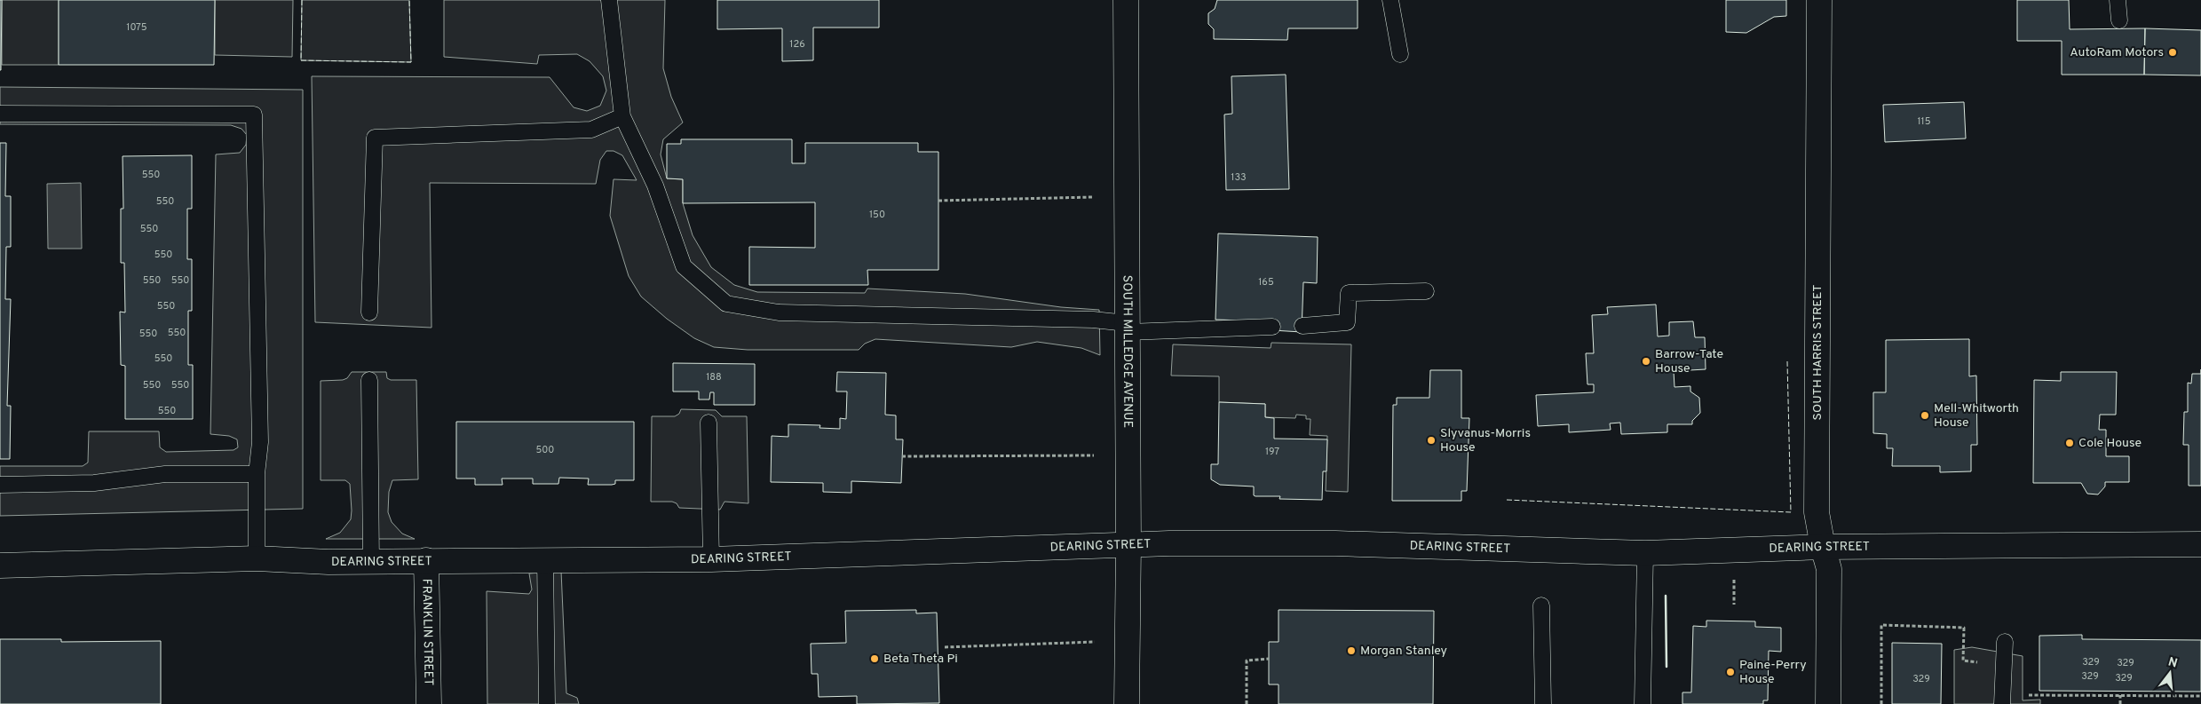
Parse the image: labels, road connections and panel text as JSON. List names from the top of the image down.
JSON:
{
  "streets": {
    "street": [
      "SOUTH MILLEDGE AVENUE",
      "SOUTH HARRIS STREET",
      "DEARING STREET",
      "FRANKLIN STREET"
    ]
  },
  "crossings": [
    ["SOUTH MILLEDGE AVENUE", "DEARING STREET"],
    ["SOUTH HARRIS STREET", "DEARING STREET"],
    ["DEARING STREET", "FRANKLIN STREET"]
  ],
  "places": [
    "AutoRam Motors",
    "Barrow-Tate House",
    "Mell-Whitworth House",
    "Slyvanus-Morris House",
    "Cole House",
    "Morgan Stanley",
    "Beta Theta Pi",
    "Paine-Perry House"
  ],
  "house_numbers": [
    "1075",
    "126",
    "115",
    "550",
    "133",
    "550",
    "150",
    "550",
    "550",
    "550",
    "550",
    "165",
    "550",
    "550",
    "550",
    "550",
    "188",
    "550",
    "550",
    "550",
    "500",
    "197",
    "329",
    "329",
    "329",
    "329",
    "329"
  ],
  "north": "top"
}
